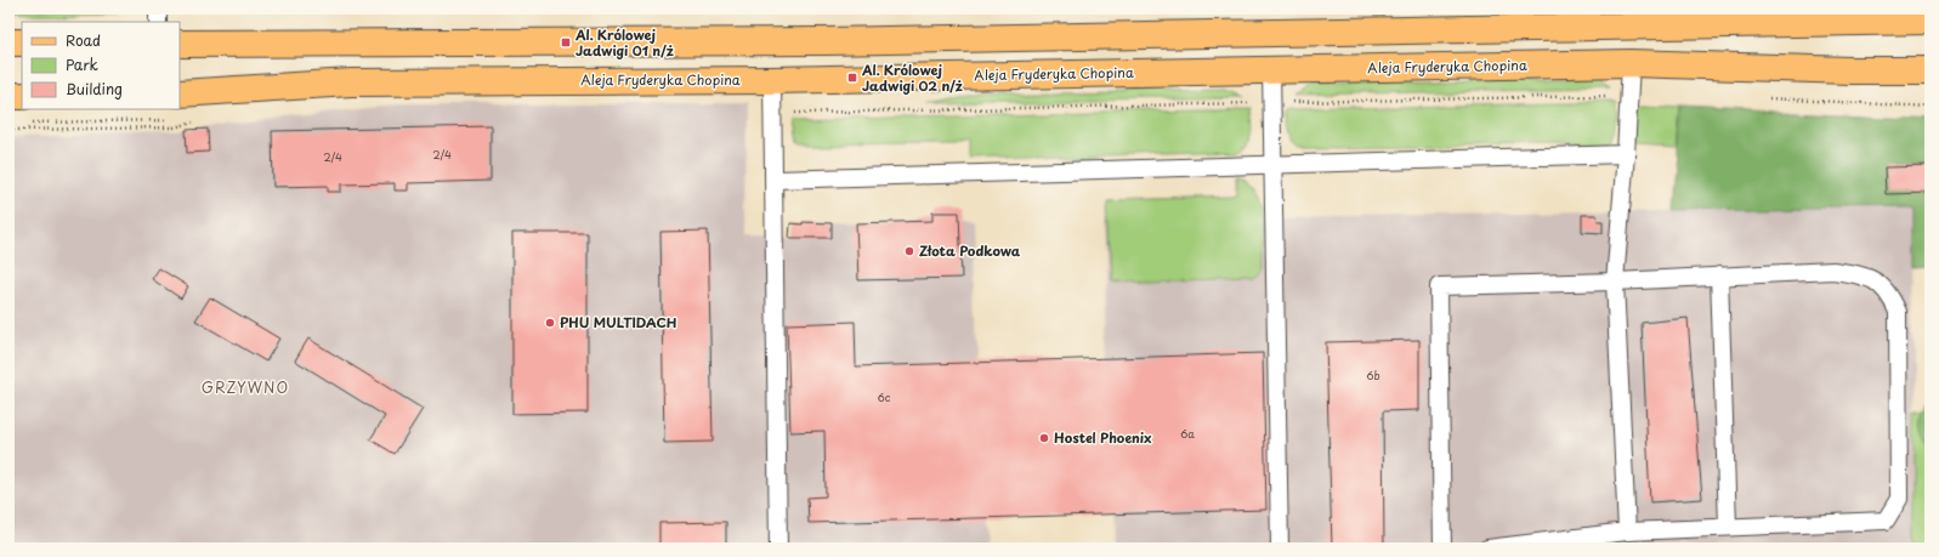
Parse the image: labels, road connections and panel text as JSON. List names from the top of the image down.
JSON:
{
  "streets": {
    "main road": ["Aleja Fryderyka Chopina"]
  },
  "districts": ["GRZYWNO"],
  "places": {
    "transit": ["Al. Królowej Jadwigi 01 n/ż", "Al. Królowej Jadwigi 02 n/ż"],
    "other": ["Złota Podkowa", "PHU MULTIDACH", "Hostel Phoenix"]
  },
  "house_numbers": [
    "2/4",
    "2/4",
    "6b",
    "6c",
    "6a"
  ],
  "legend": ["Road", "Park", "Building"]
}
